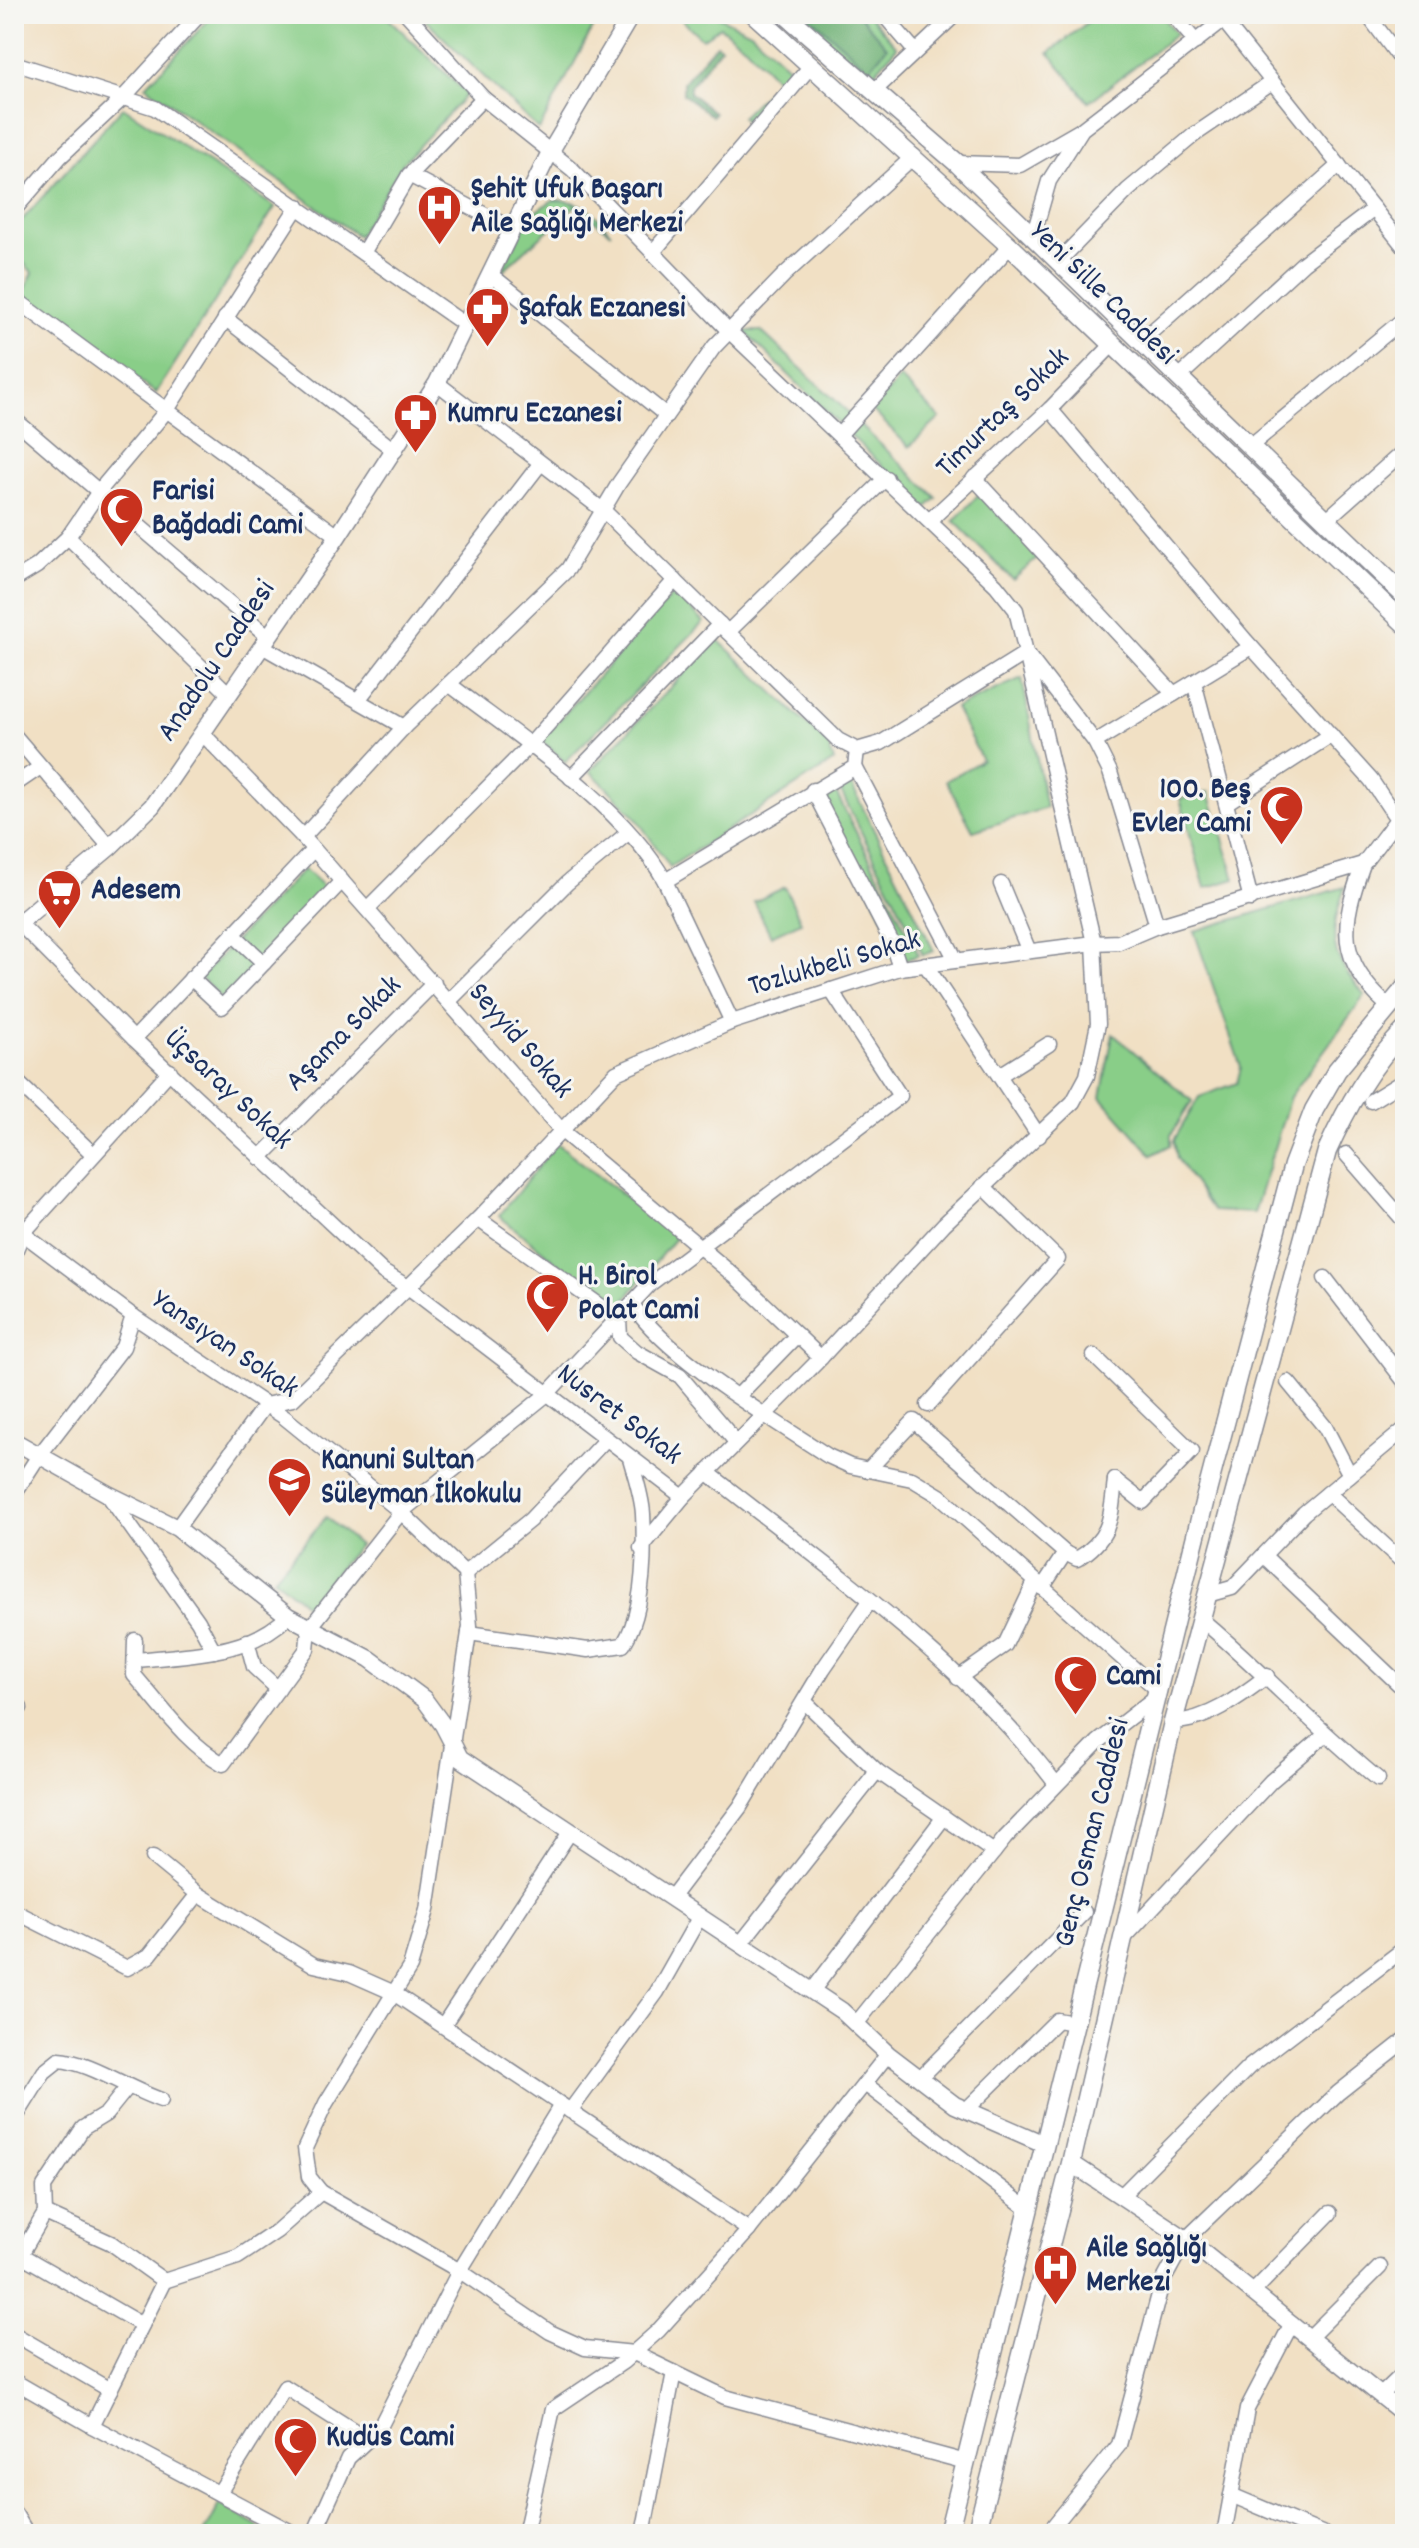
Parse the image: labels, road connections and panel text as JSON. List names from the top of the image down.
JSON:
{
  "streets": {
    "main road": ["Yeni Sille Caddesi", "Genç Osman Caddesi"],
    "street": [
      "Timurtaş Sokak",
      "Anadolu Caddesi",
      "Tozlukbeli Sokak",
      "Aşama Sokak",
      "Seyyid Sokak",
      "Üçsaray Sokak",
      "Yansıyan Sokak",
      "Nusret Sokak"
    ]
  },
  "crossings": [
    ["Yeni Sille Caddesi", "Timurtaş Sokak"],
    ["Anadolu Caddesi", "Seyyid Sokak"],
    ["Anadolu Caddesi", "Üçsaray Sokak"],
    ["Tozlukbeli Sokak", "Seyyid Sokak"],
    ["Tozlukbeli Sokak", "Üçsaray Sokak"],
    ["Tozlukbeli Sokak", "Yansıyan Sokak"],
    ["Tozlukbeli Sokak", "Nusret Sokak"],
    ["Aşama Sokak", "Seyyid Sokak"],
    ["Aşama Sokak", "Üçsaray Sokak"],
    ["Üçsaray Sokak", "Nusret Sokak"]
  ],
  "places": {
    "hospital": ["Şehit Ufuk Başarı Aile Sağlığı Merkezi", "Aile Sağlığı Merkezi"],
    "pharmacy": ["Şafak Eczanesi", "Kumru Eczanesi"],
    "mosque": [
      "Farisi Bağdadi Cami",
      "100. Beş Evler Cami",
      "H. Birol Polat Cami",
      "Cami",
      "Kudüs Cami"
    ],
    "supermarket": ["Adesem"],
    "school or university": ["Kanuni Sultan Süleyman İlkokulu"]
  }
}
